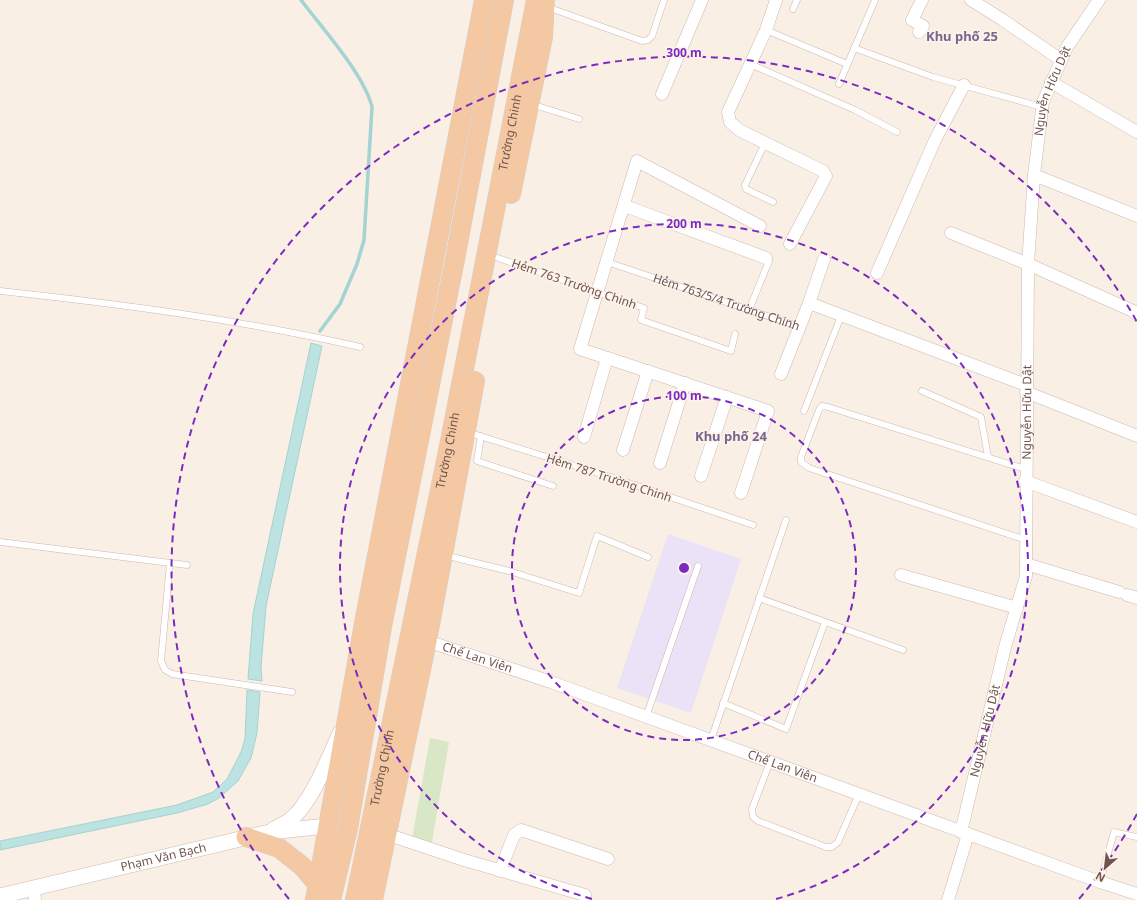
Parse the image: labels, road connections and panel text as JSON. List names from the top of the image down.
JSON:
{
  "streets": {
    "main road": ["Trường Chinh"],
    "street": [
      "Nguyễn Hữu Dật",
      "Hẻm 763/5/4 Trường Chinh",
      "Chế Lan Viên",
      "Phạm Văn Bạch"
    ],
    "lane": ["Hẻm 763 Trường Chinh", "Hẻm 787 Trường Chinh"]
  },
  "crossings": [
    ["Nguyễn Hữu Dật", "Chế Lan Viên"],
    ["Trường Chinh", "Hẻm 763 Trường Chinh"],
    ["Trường Chinh", "Hẻm 787 Trường Chinh"],
    ["Trường Chinh", "Chế Lan Viên"]
  ],
  "districts": ["Khu phố 25", "Khu phố 24"],
  "north": "bottom left",
  "rings": ["300 m", "200 m", "100 m"]
}
